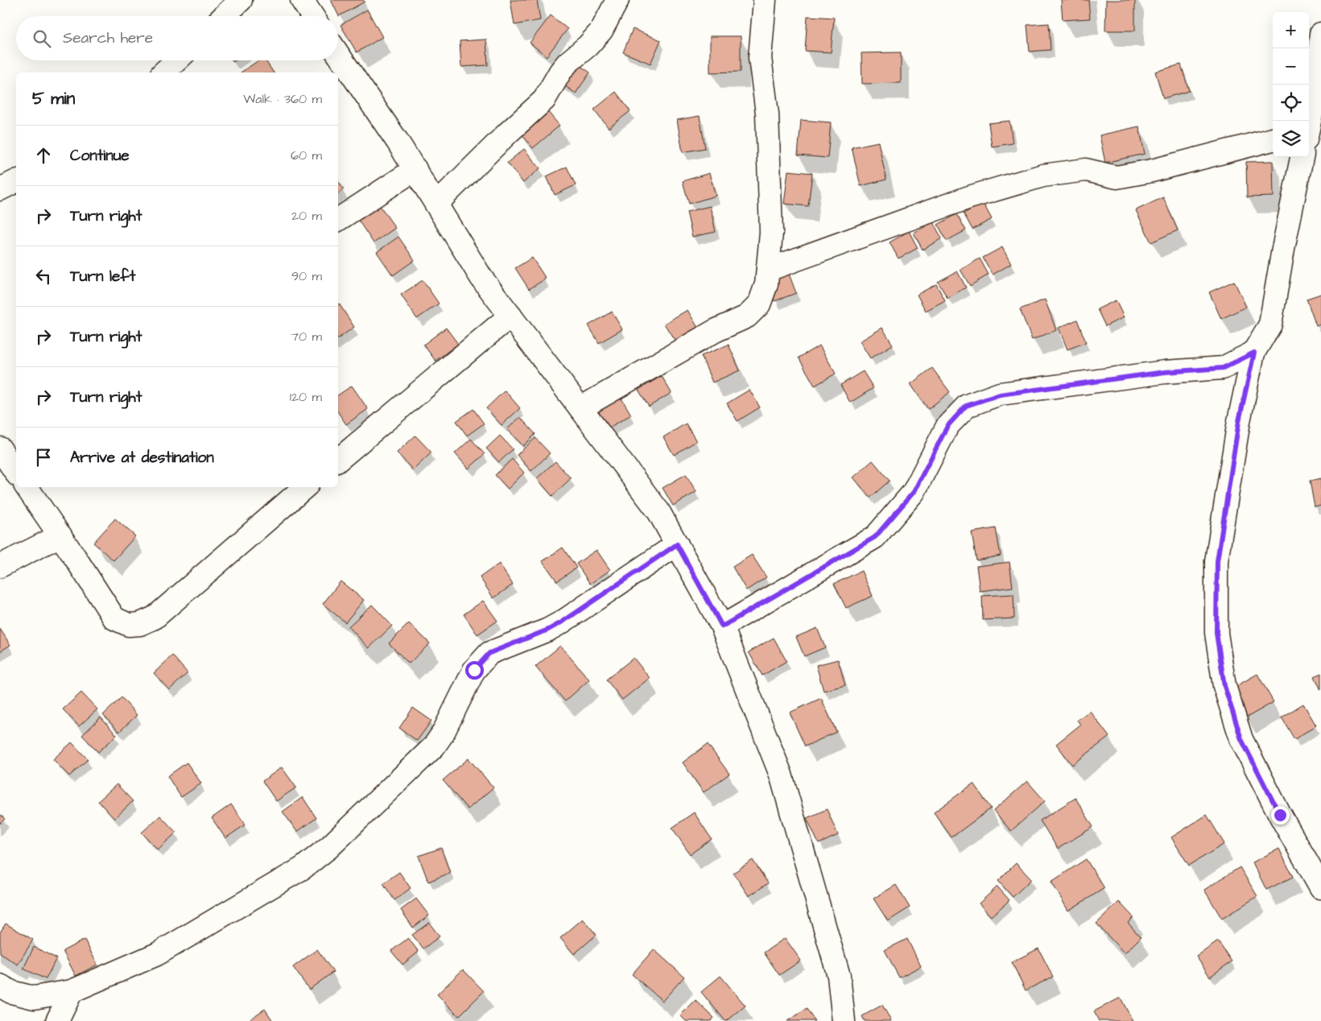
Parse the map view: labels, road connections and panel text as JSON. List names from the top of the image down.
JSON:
{
  "page": {
    "map_buttons": ["+", "−"],
    "search": "Search here",
    "heading": ["5 min", "Walk · 360 m"],
    "list": [
      ["Continue", "60 m"],
      ["Turn right", "20 m"],
      ["Turn left", "90 m"],
      ["Turn right", "70 m"],
      ["Turn right", "120 m"],
      "Arrive at destination"
    ]
  }
}
